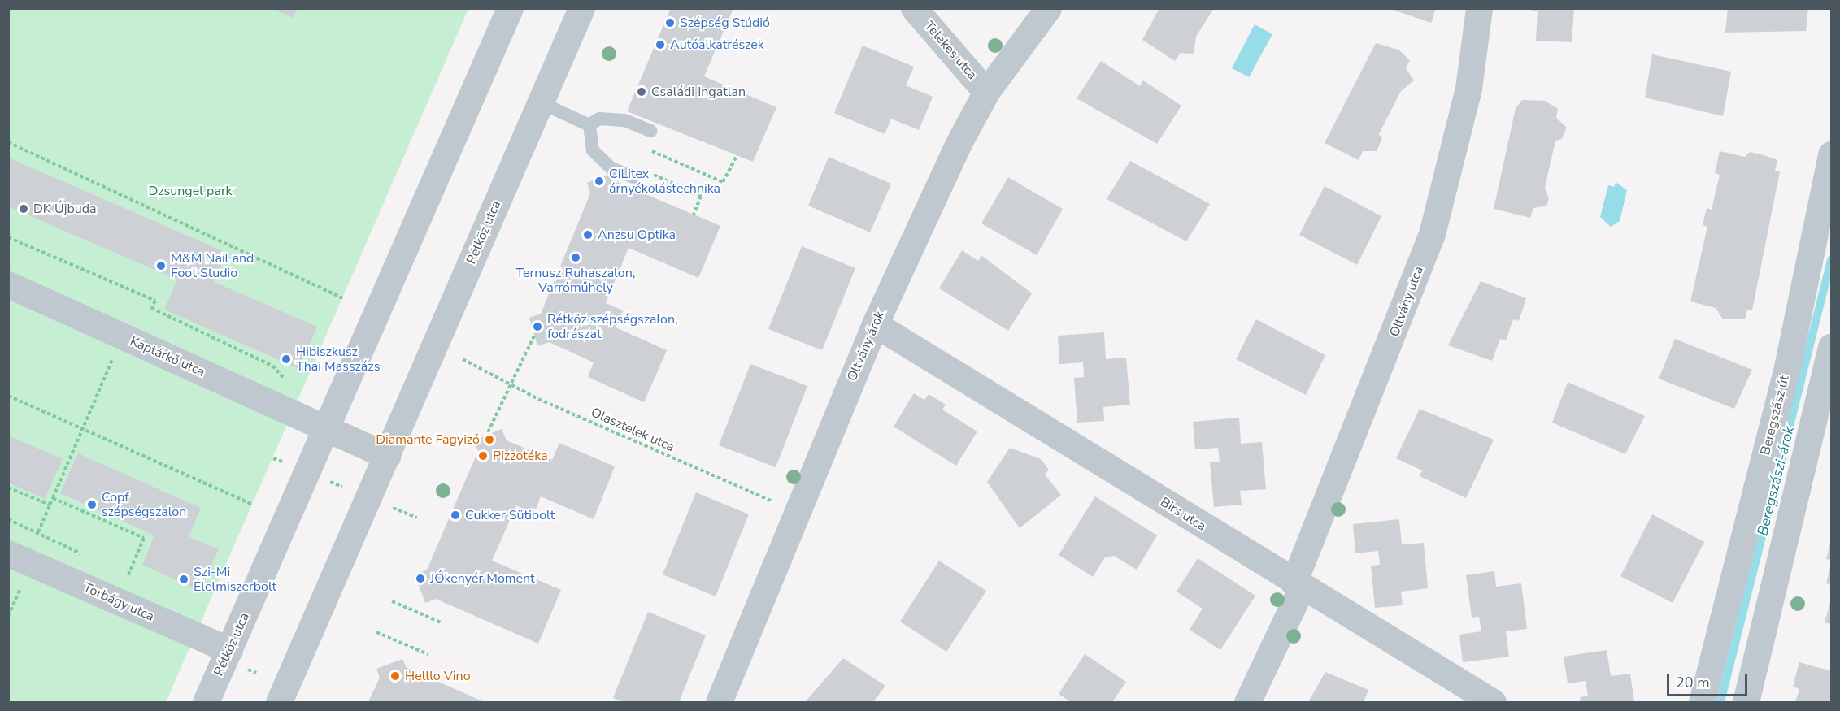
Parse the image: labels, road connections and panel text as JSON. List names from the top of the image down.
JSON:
{
  "streets": {
    "street": [
      "Telekes utca",
      "Rétköz utca",
      "Oltvány utca",
      "Oltvány árok",
      "Kaptárkő utca",
      "Beregszász út",
      "Birs utca",
      "Torbágy utca"
    ],
    "path": ["Olasztelek utca"]
  },
  "crossings": [
    ["Telekes utca", "Oltvány árok"],
    ["Rétköz utca", "Kaptárkő utca"],
    ["Rétköz utca", "Torbágy utca"],
    ["Oltvány utca", "Birs utca"],
    ["Oltvány árok", "Olasztelek utca"],
    ["Oltvány árok", "Birs utca"]
  ],
  "water": ["Beregszászi-árok"],
  "parks": ["Dzsungel park"],
  "places": [
    "Szépség Stúdió",
    "Autóalkatrészek",
    "Családi Ingatlan",
    "CiLitex árnyékolástechnika",
    "DK Újbuda",
    "Anzsu Optika",
    "Ternusz Ruhaszalon, Varróműhely",
    "M&M Nail and Foot Studio",
    "Rétköz szépségszalon, fodrászat",
    "Hibiszkusz Thai Masszázs",
    "Diamante Fagyizó",
    "Pizzotéka",
    "Copf szépségszalon",
    "Cukker Sütibolt",
    "JÓkenyér Moment",
    "Szi-Mi Élelmiszerbolt",
    "Helllo Vino"
  ],
  "scale_bar": "20 m"
}
